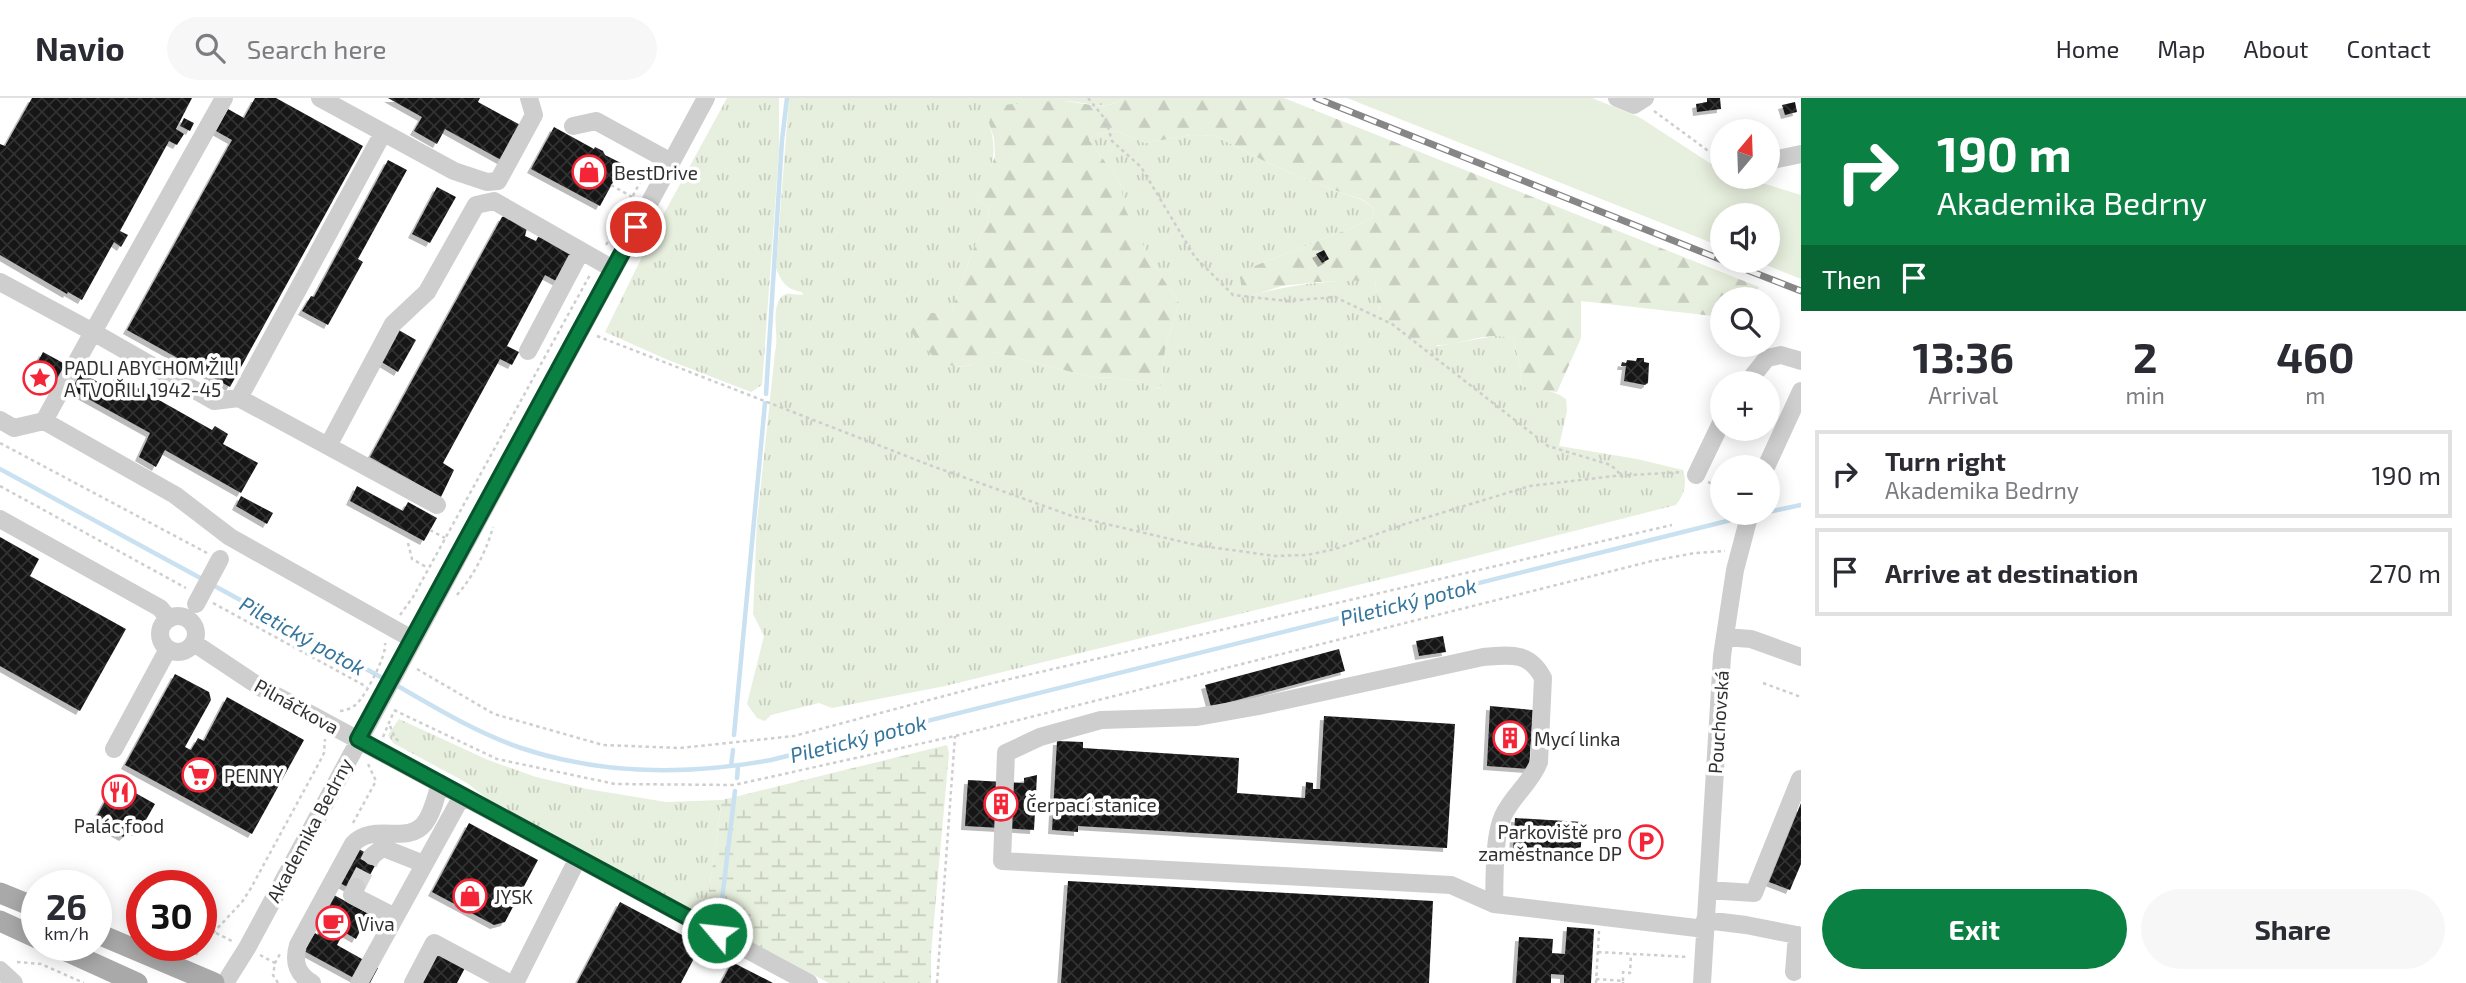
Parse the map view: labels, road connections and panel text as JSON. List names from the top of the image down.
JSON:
{
  "streets": {
    "street": ["Pilnáčkova", "Pouchovská", "Akademika Bedrny"]
  },
  "crossings": [
    ["Pilnáčkova", "Akademika Bedrny"]
  ],
  "water": ["Piletický potok"],
  "places": {
    "shop": ["BestDrive", "JYSK"],
    "place": ["PADLI ABYCHOM ŽILI A TVOŘILI 1942-45"],
    "building": ["Mycí linka", "Čerpací stanice"],
    "supermarket": ["PENNY"],
    "restaurant": ["Palác food"],
    "parking": ["Parkoviště pro zaměstnance DP"],
    "cafe": ["Viva"]
  },
  "north": "top",
  "page": {
    "header": "Navio",
    "search": "Search here",
    "nav": [
      "Home",
      "Map",
      "About",
      "Contact"
    ],
    "turn": ["190 m", "Akademika Bedrny"],
    "map_buttons": ["+", "−"],
    "then": "Then",
    "eta": [
      "13:36",
      "Arrival",
      "2",
      "min",
      "460",
      "m"
    ],
    "list": [
      {
        "name": "Turn right",
        "note": "Akademika Bedrny",
        "value": "190 m"
      },
      {
        "name": "Arrive at destination",
        "value": "270 m"
      }
    ],
    "speed": "26 km/h",
    "limit": "30",
    "buttons": ["Exit", "Share"]
  }
}
